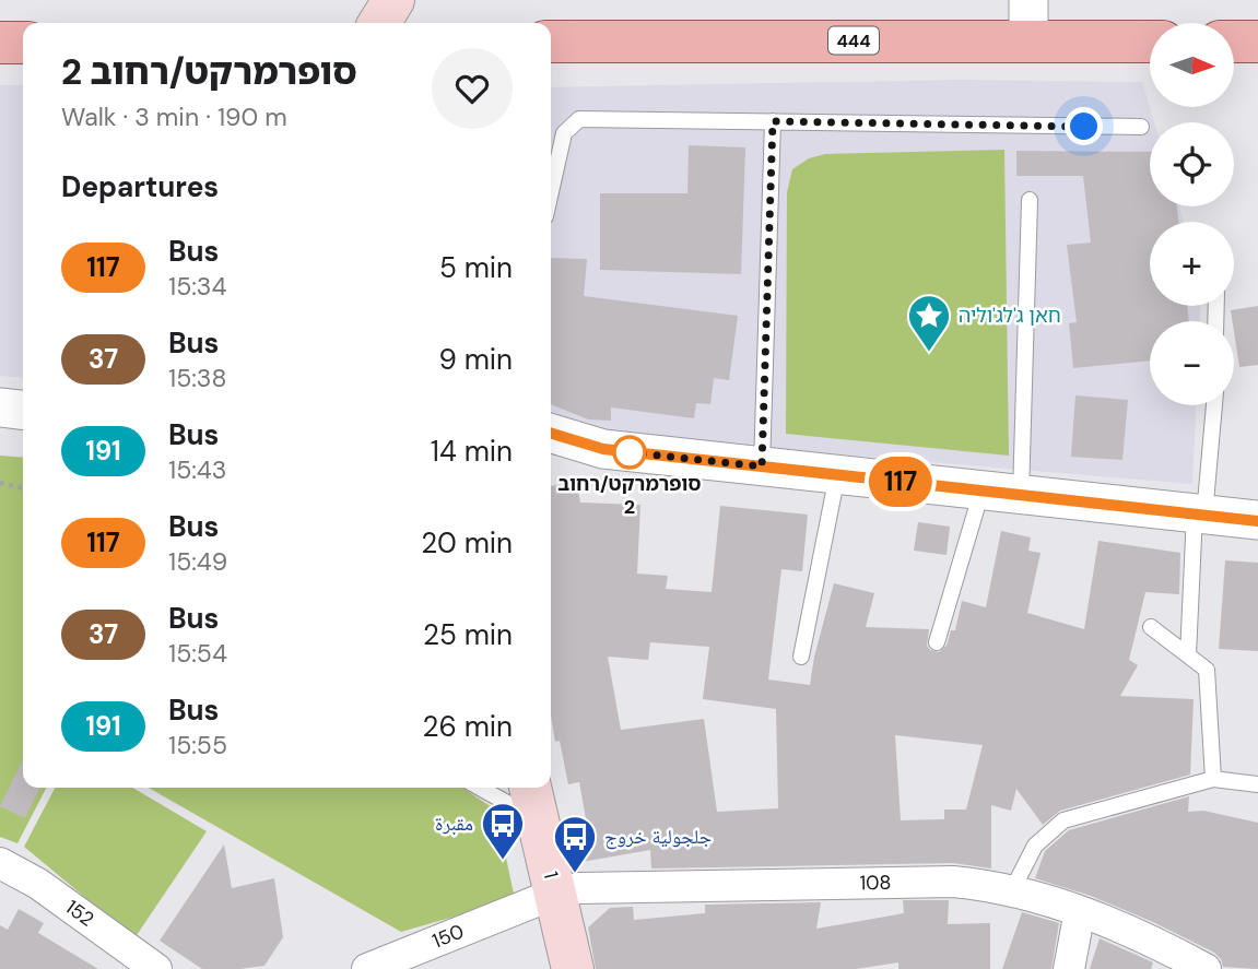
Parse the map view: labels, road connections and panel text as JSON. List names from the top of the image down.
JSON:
{
  "streets": {
    "main road": ["444", "1"],
    "street": ["108", "152", "150"]
  },
  "crossings": [
    ["1", "108"],
    ["1", "150"],
    ["108", "150"]
  ],
  "places": {
    "place": ["חאן ג'לג'וליה"],
    "other": ["סופרמרקט/רחוב 2"],
    "bus stop": ["مقبرة", "جلجولية خروج"]
  },
  "lines": ["bus line 117"],
  "north": "right",
  "page": {
    "on_map": "117",
    "map_buttons": ["+", "−"],
    "heading": [
      ["סופרמרקט/רחוב 2", "Walk · 3 min · 190 m"],
      "Departures"
    ],
    "list": [
      {
        "mark": "117",
        "name": "Bus",
        "note": "15:34",
        "value": "5 min"
      },
      {
        "mark": "37",
        "name": "Bus",
        "note": "15:38",
        "value": "9 min"
      },
      {
        "mark": "191",
        "name": "Bus",
        "note": "15:43",
        "value": "14 min"
      },
      {
        "mark": "117",
        "name": "Bus",
        "note": "15:49",
        "value": "20 min"
      },
      {
        "mark": "37",
        "name": "Bus",
        "note": "15:54",
        "value": "25 min"
      },
      {
        "mark": "191",
        "name": "Bus",
        "note": "15:55",
        "value": "26 min"
      }
    ]
  }
}
